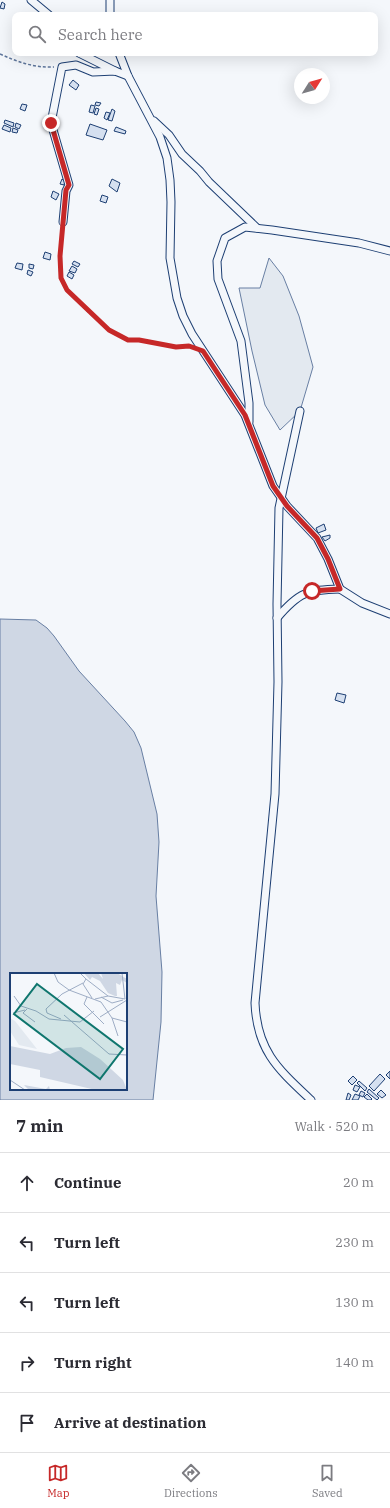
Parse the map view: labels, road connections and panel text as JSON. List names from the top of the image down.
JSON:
{
  "north": "top right",
  "page": {
    "search": "Search here",
    "heading": ["7 min", "Walk · 520 m"],
    "list": [
      ["Continue", "20 m"],
      ["Turn left", "230 m"],
      ["Turn left", "130 m"],
      ["Turn right", "140 m"],
      "Arrive at destination"
    ],
    "nav": ["Map", "Directions", "Saved"]
  }
}
